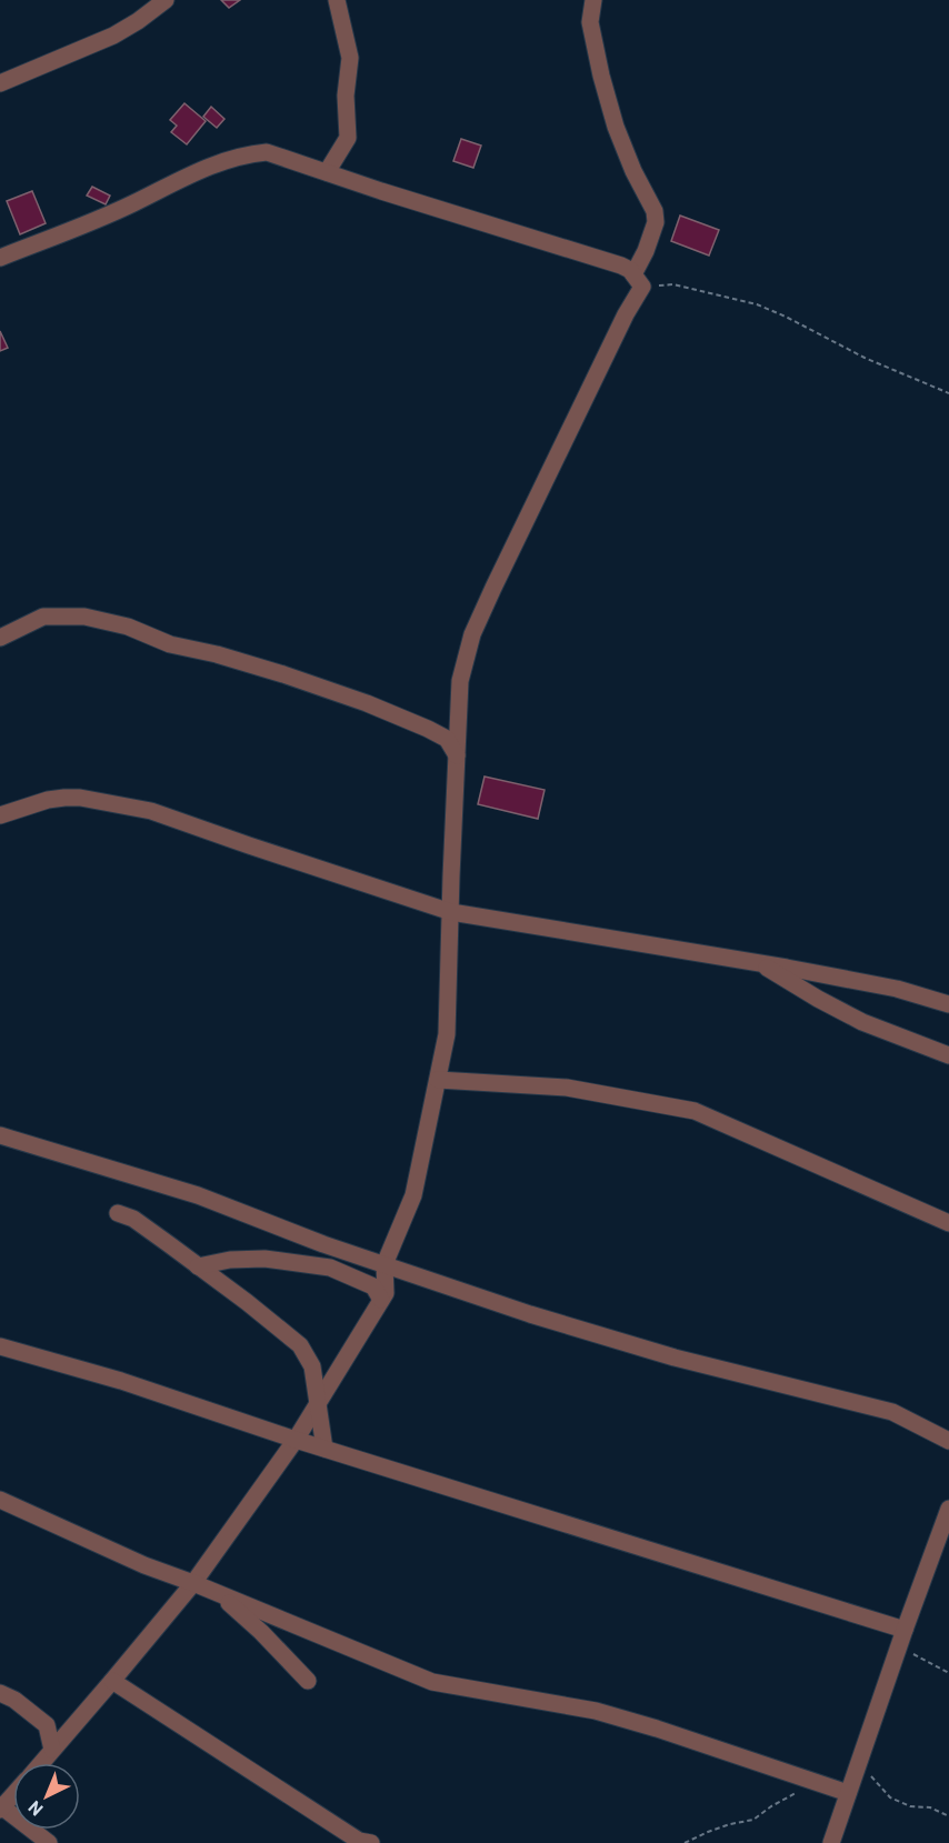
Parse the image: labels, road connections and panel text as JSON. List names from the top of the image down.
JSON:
{
  "north": "bottom left"
}
